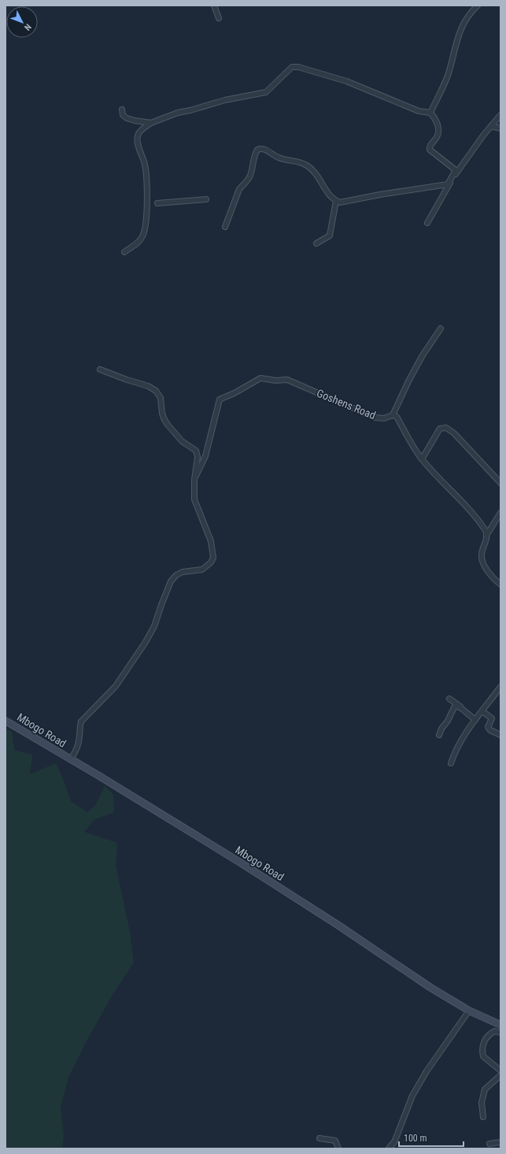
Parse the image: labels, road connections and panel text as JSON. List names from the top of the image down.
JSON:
{
  "streets": {
    "main road": ["Mbogo Road"],
    "street": ["Goshens Road"]
  },
  "scale_bar": "100 m",
  "north": "bottom right"
}
